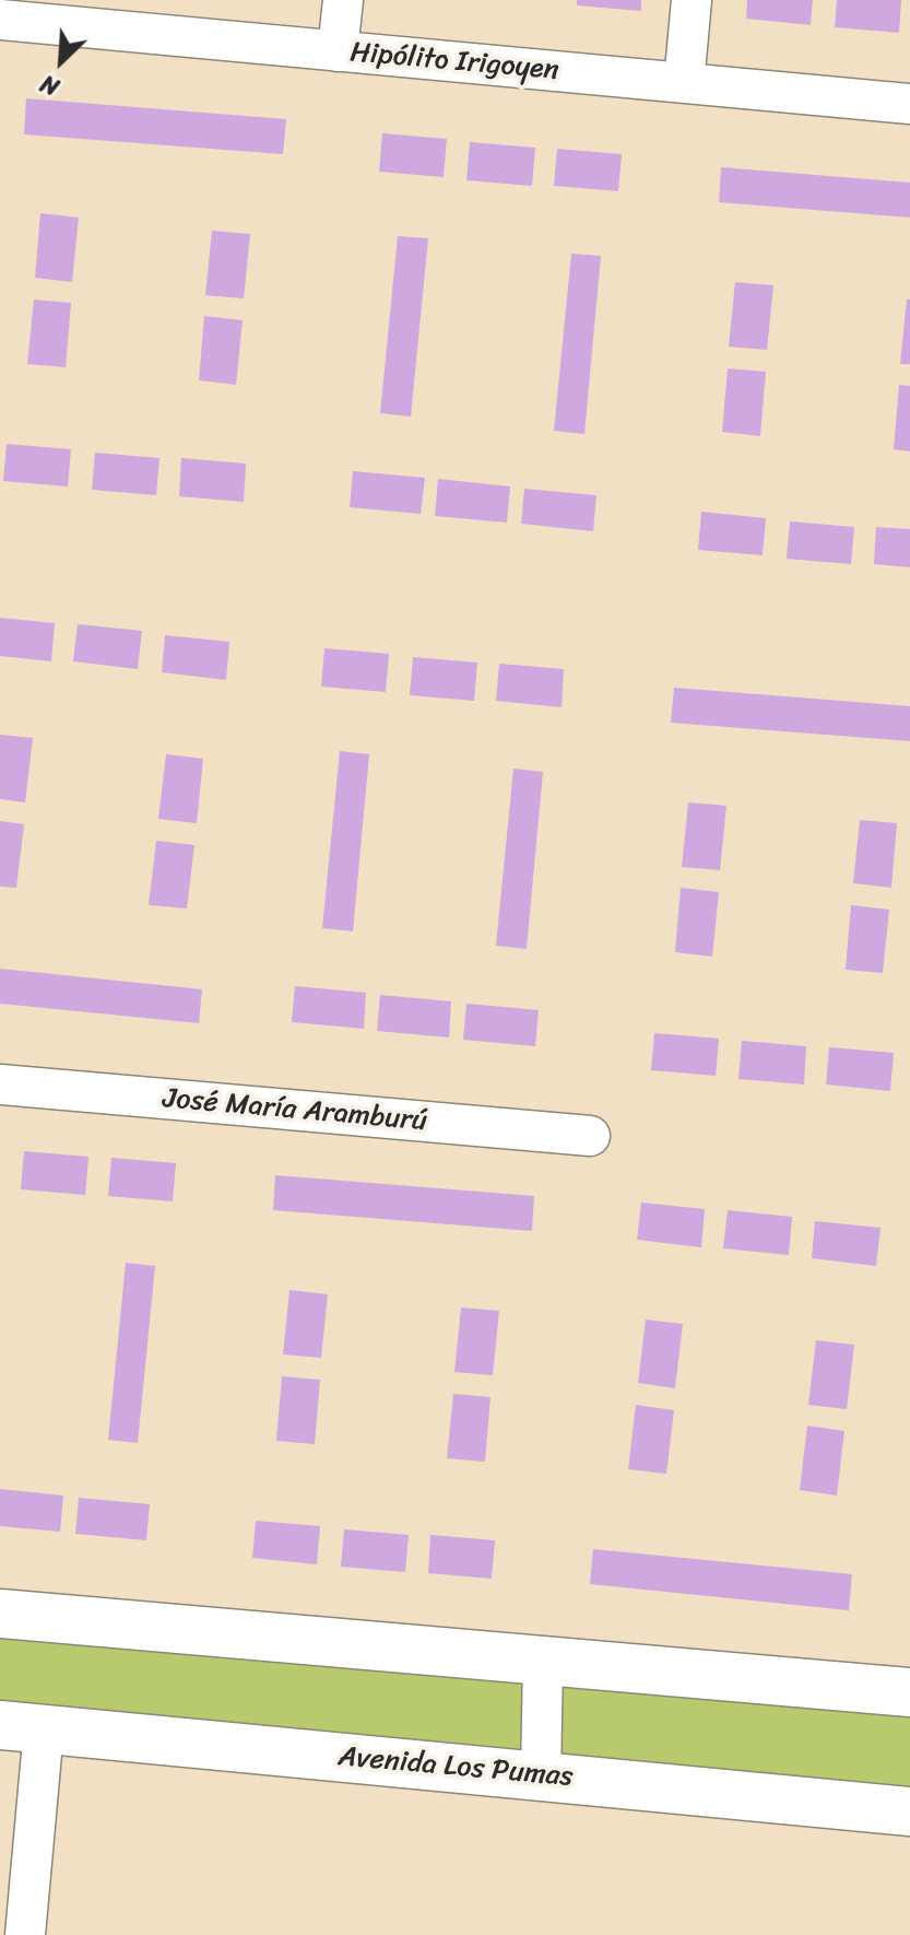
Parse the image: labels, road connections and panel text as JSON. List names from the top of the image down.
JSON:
{
  "streets": {
    "main road": ["Avenida Los Pumas"],
    "street": ["Hipólito Irigoyen", "José María Aramburú"]
  },
  "north": "bottom left"
}
